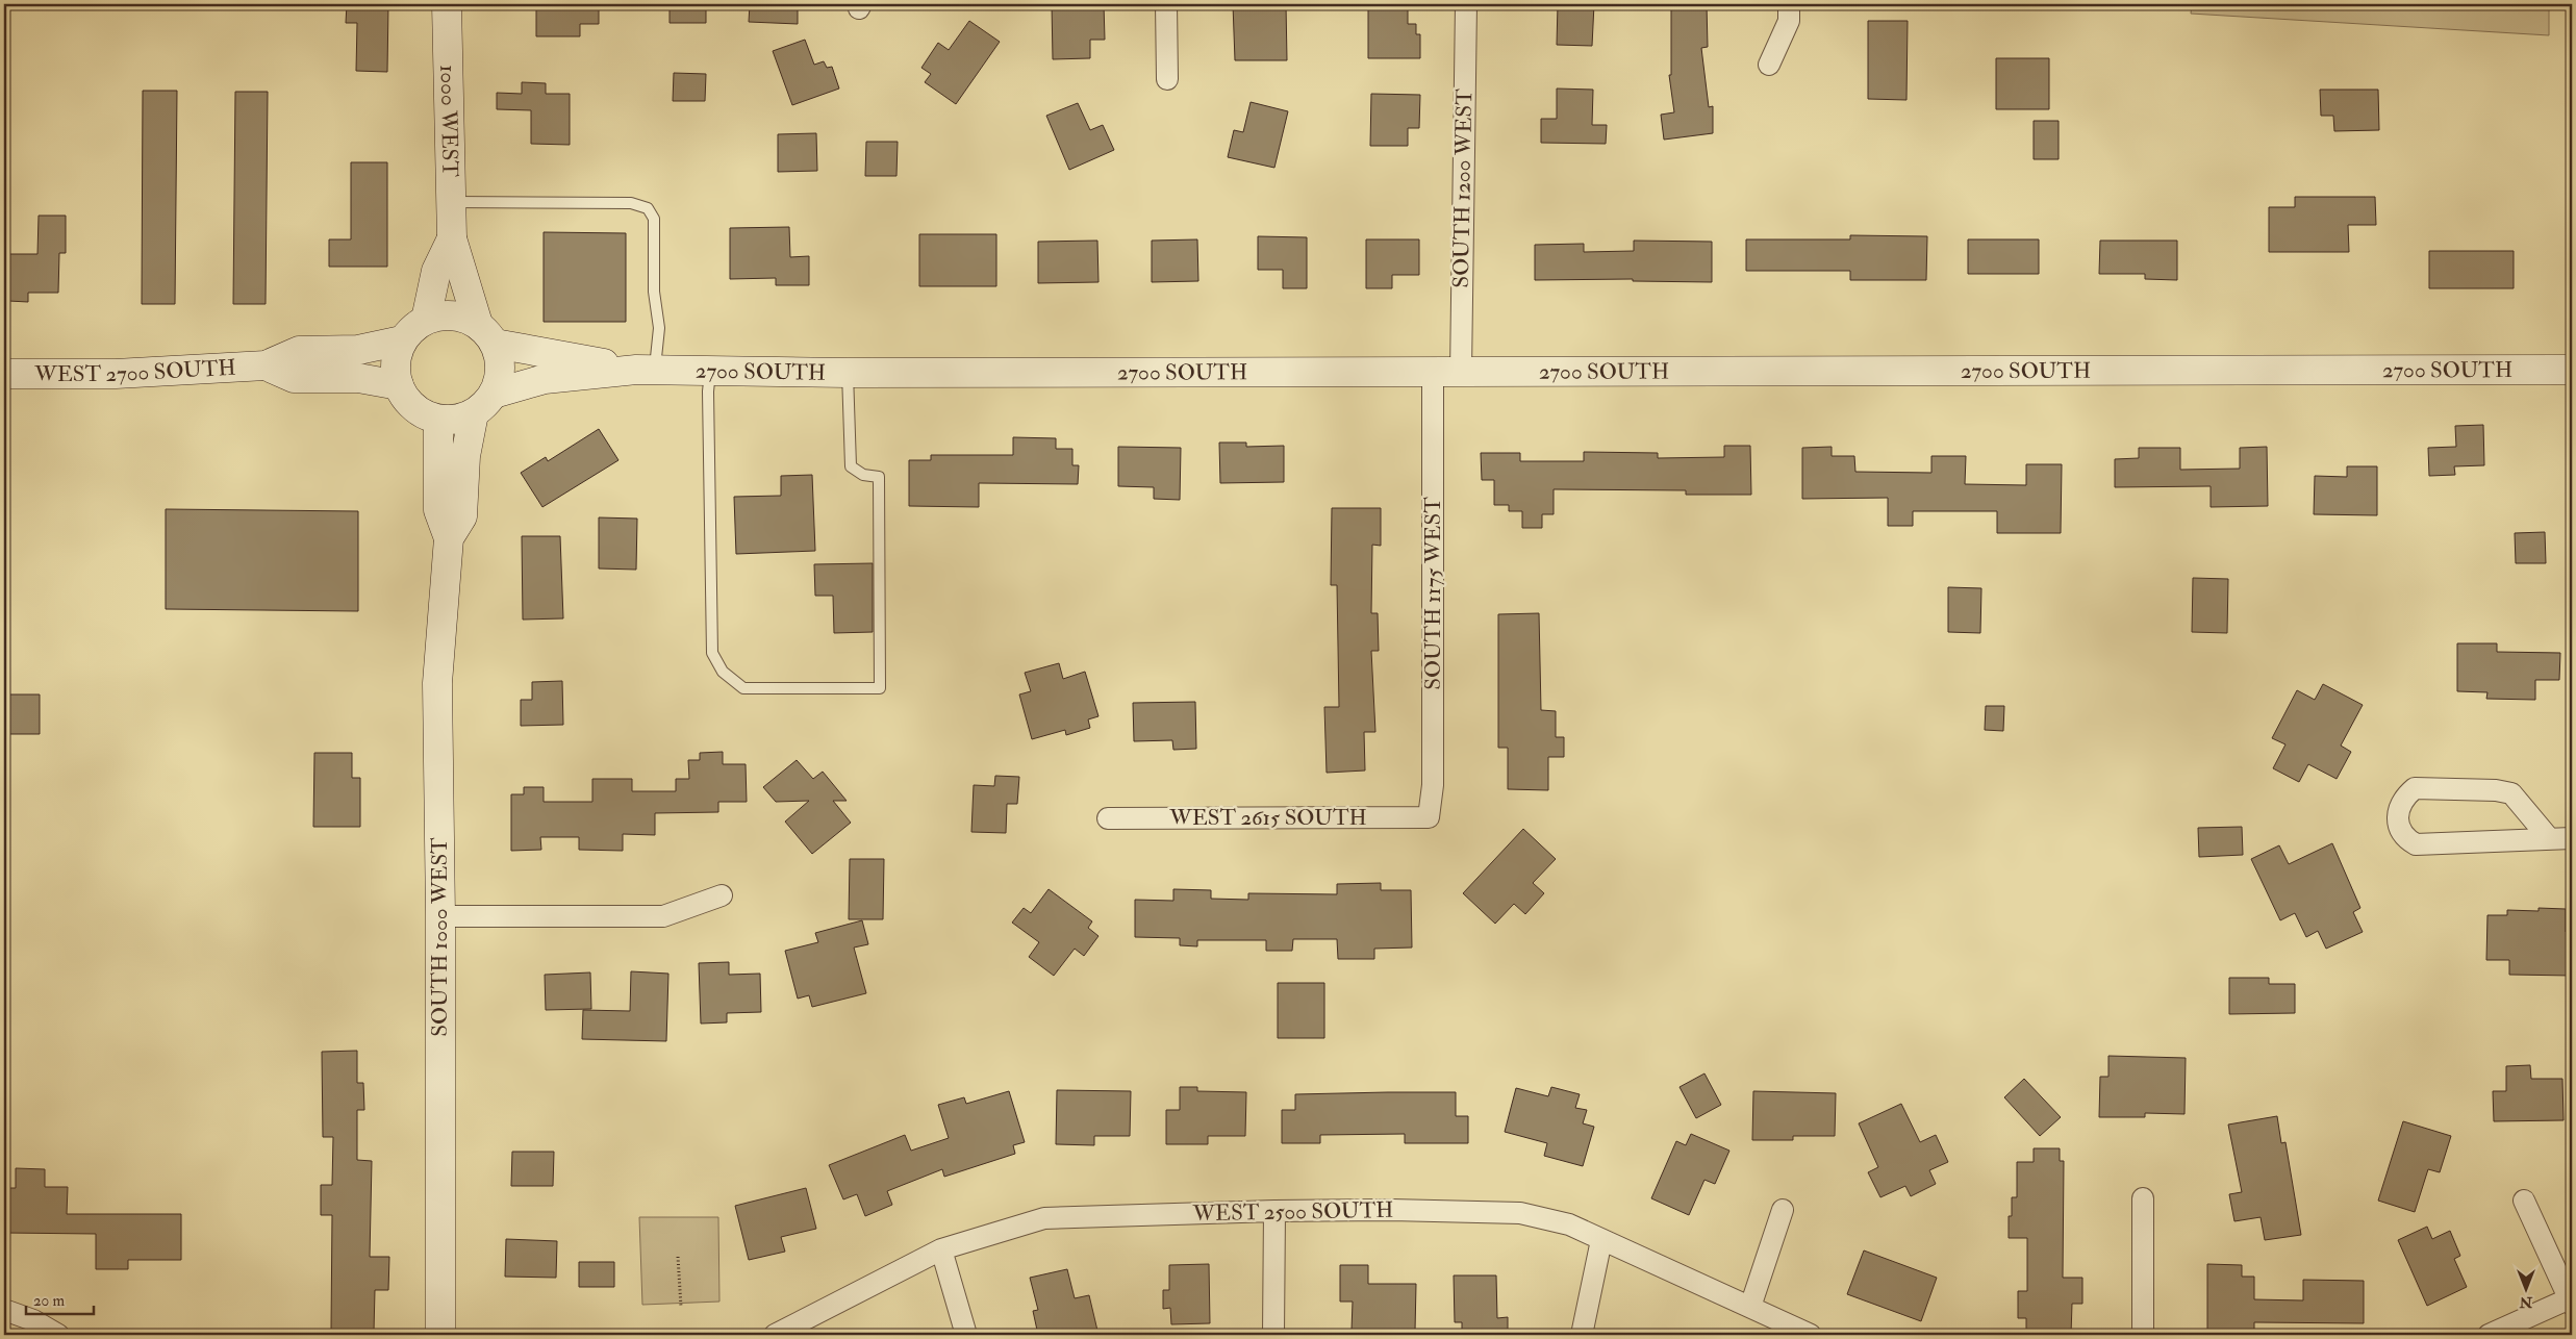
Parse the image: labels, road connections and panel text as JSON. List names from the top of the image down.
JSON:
{
  "streets": {
    "main road": [
      "1000 WEST",
      "2700 SOUTH",
      "WEST 2700 SOUTH",
      "SOUTH 1000 WEST"
    ],
    "street": [
      "SOUTH 1200 WEST",
      "SOUTH 1175 WEST",
      "WEST 2615 SOUTH",
      "WEST 2500 SOUTH"
    ]
  },
  "crossings": [
    ["SOUTH 1200 WEST", "2700 SOUTH"],
    ["2700 SOUTH", "SOUTH 1175 WEST"],
    ["WEST 2700 SOUTH", "SOUTH 1000 WEST"],
    ["SOUTH 1175 WEST", "WEST 2615 SOUTH"]
  ],
  "scale_bar": "20 m",
  "north": "bottom"
}
